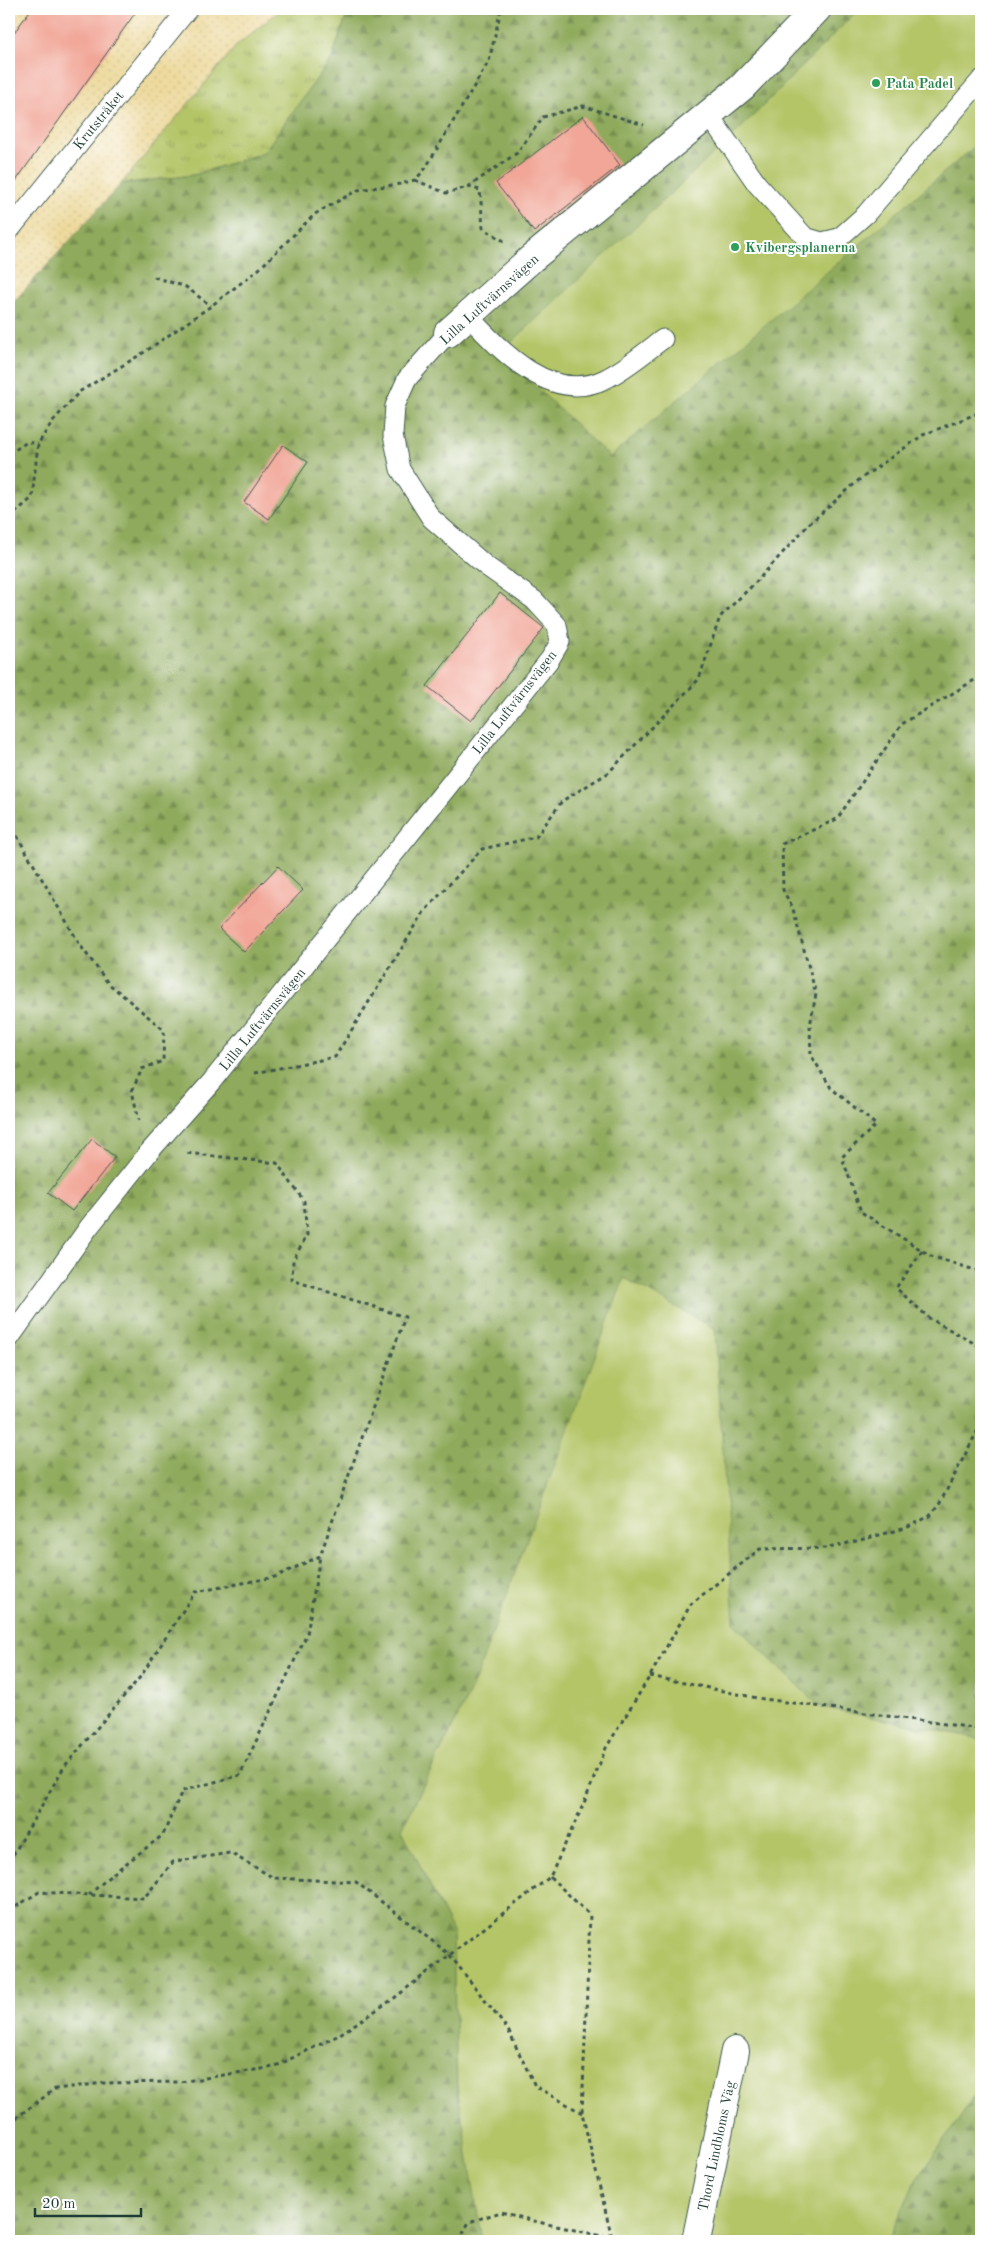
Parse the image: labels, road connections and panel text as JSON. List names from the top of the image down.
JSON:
{
  "streets": {
    "street": ["Lilla Luftvärnsvägen", "Thord Lindbloms Väg"],
    "lane": ["Krutstråket"]
  },
  "places": ["Pata Padel", "Kvibergsplanerna"],
  "scale_bar": "20 m"
}
